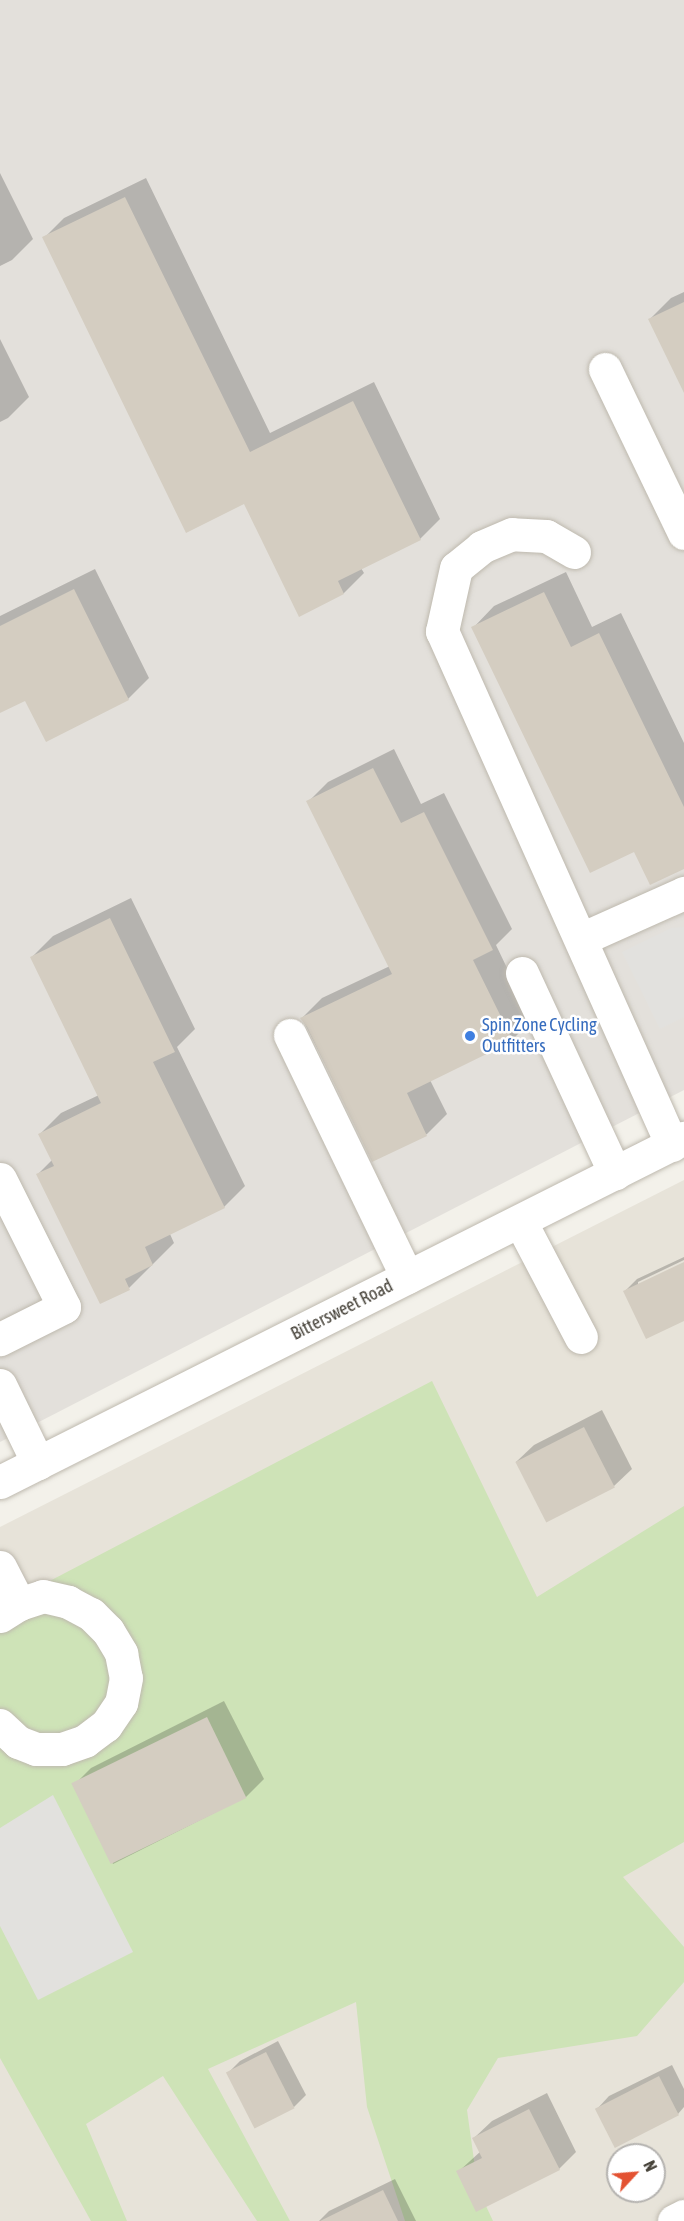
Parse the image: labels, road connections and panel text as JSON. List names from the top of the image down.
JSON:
{
  "streets": {
    "street": ["Bittersweet Road"]
  },
  "places": ["Spin Zone Cycling Outfitters"],
  "north": "top right"
}
